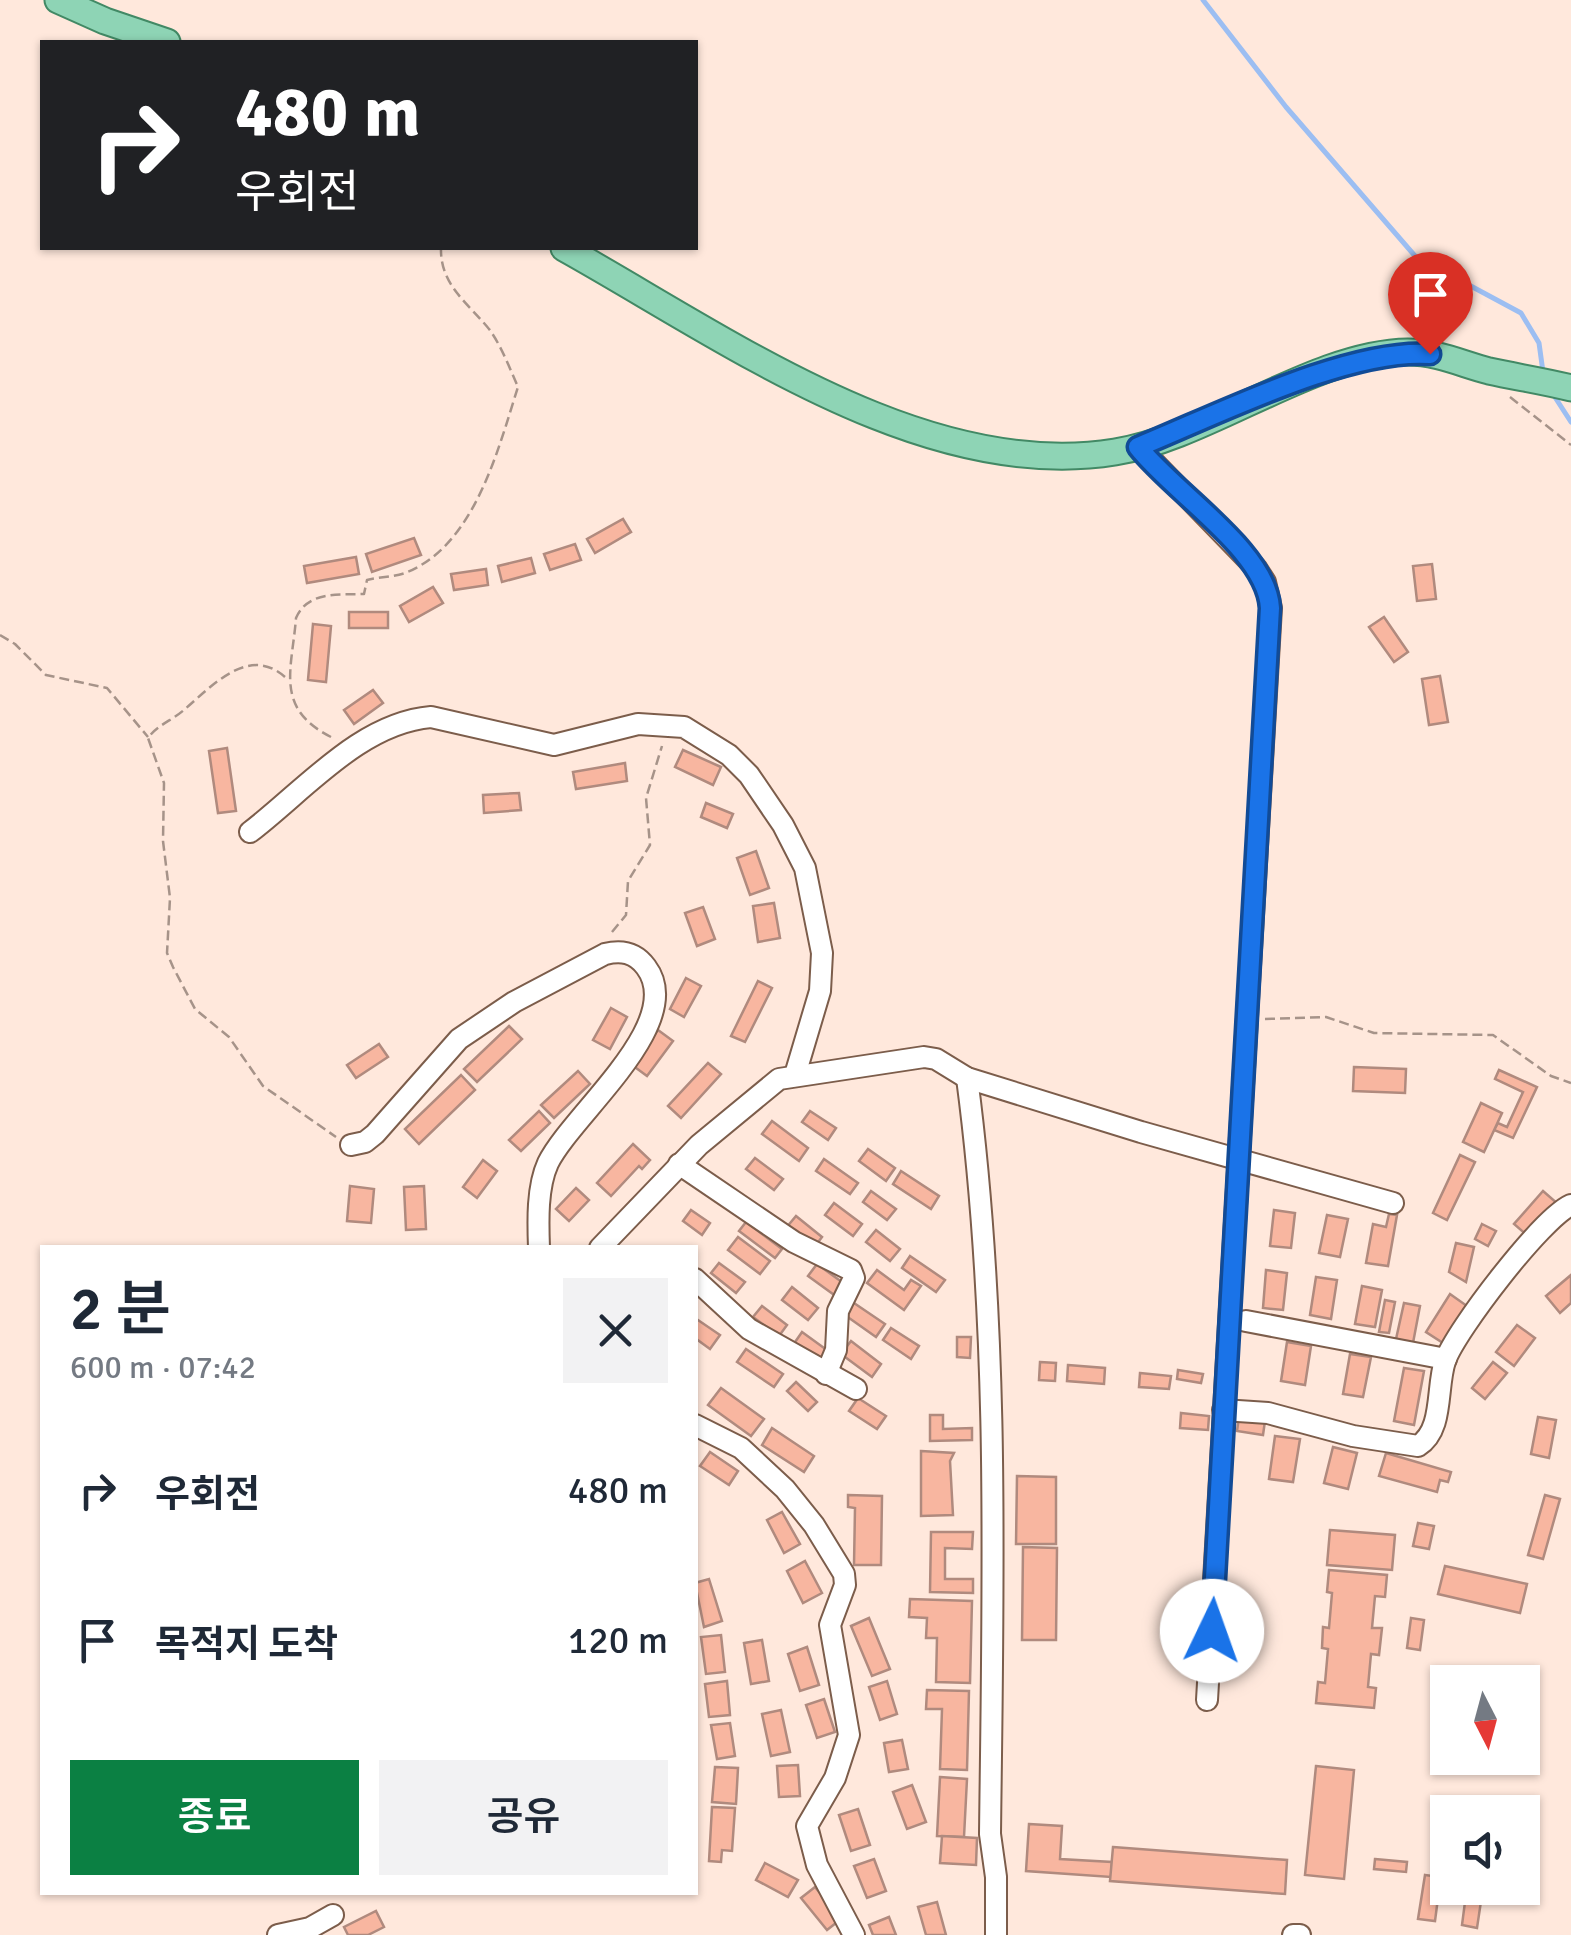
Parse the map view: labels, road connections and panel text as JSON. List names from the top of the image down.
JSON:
{
  "north": "bottom",
  "page": {
    "turn": ["480 m", "우회전"],
    "heading": ["2 분", "600 m · 07:42"],
    "list": [
      {
        "name": "우회전",
        "value": "480 m"
      },
      {
        "name": "목적지 도착",
        "value": "120 m"
      }
    ],
    "buttons": ["종료", "공유"]
  }
}
